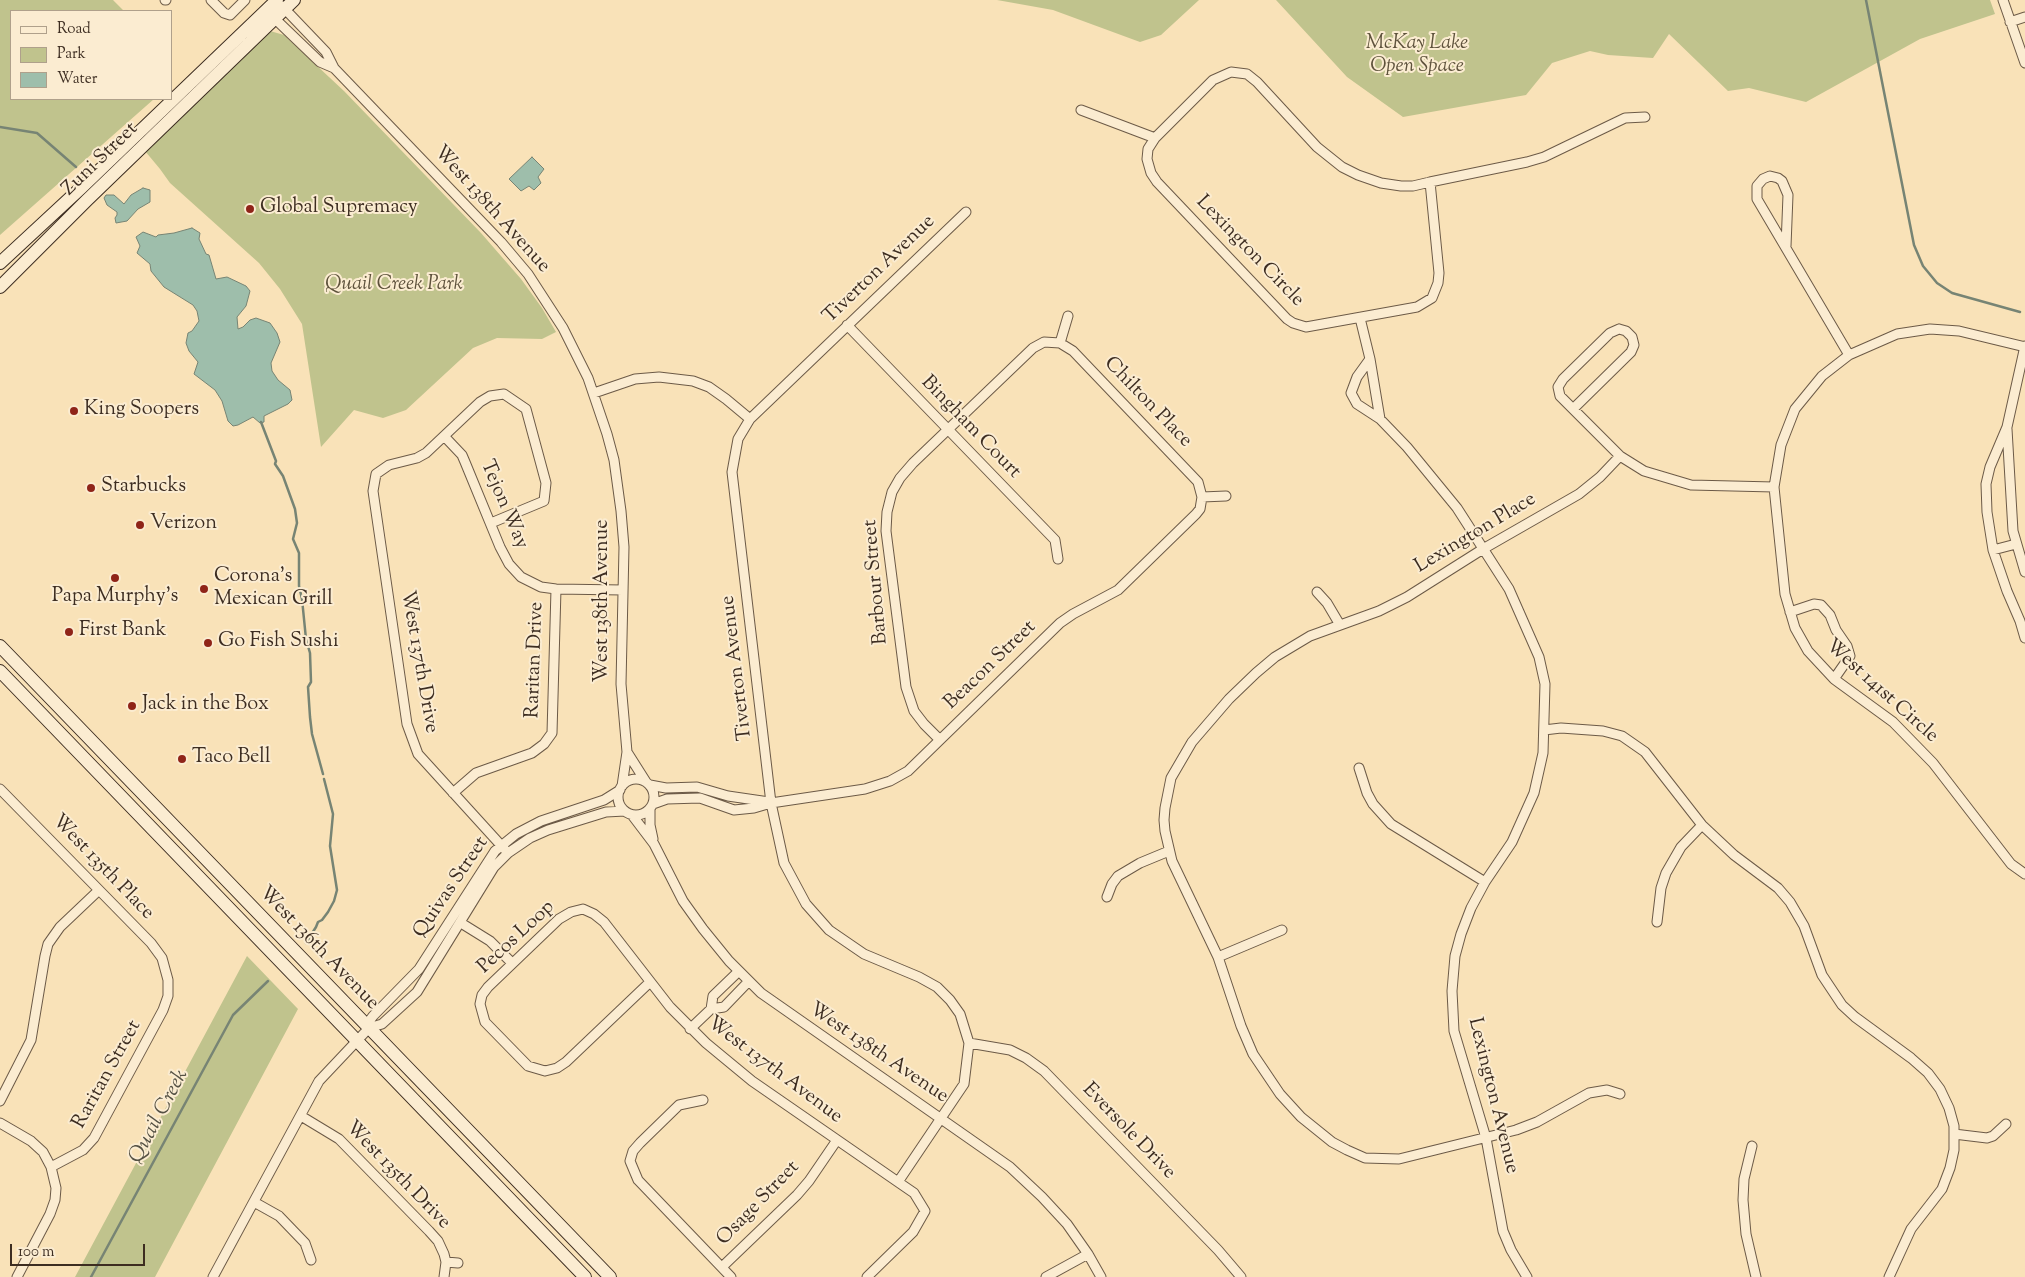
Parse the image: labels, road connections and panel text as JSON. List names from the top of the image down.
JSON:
{
  "streets": {
    "main road": ["Zuni Street", "West 136th Avenue"],
    "street": [
      "West 138th Avenue",
      "Lexington Circle",
      "Tiverton Avenue",
      "Chilton Place",
      "Bingham Court",
      "Tejon Way",
      "Lexington Place",
      "Barbour Street",
      "Raritan Drive",
      "West 137th Drive",
      "Beacon Street",
      "West 141st Circle",
      "West 135th Place",
      "Quivas Street",
      "Pecos Loop",
      "West 137th Avenue",
      "Raritan Street",
      "Lexington Avenue",
      "Eversole Drive",
      "West 135th Drive",
      "Osage Street"
    ]
  },
  "crossings": [
    ["Zuni Street", "West 138th Avenue"],
    ["West 138th Avenue", "Tiverton Avenue"],
    ["West 138th Avenue", "Tejon Way"],
    ["West 138th Avenue", "Beacon Street"],
    ["West 138th Avenue", "Quivas Street"],
    ["Tiverton Avenue", "Bingham Court"],
    ["Tiverton Avenue", "Beacon Street"],
    ["Tiverton Avenue", "West 137th Avenue"],
    ["Tiverton Avenue", "Eversole Drive"],
    ["Chilton Place", "Barbour Street"],
    ["Chilton Place", "Beacon Street"],
    ["Bingham Court", "Barbour Street"],
    ["Tejon Way", "Raritan Drive"],
    ["Tejon Way", "West 137th Drive"],
    ["Lexington Place", "Lexington Avenue"],
    ["Barbour Street", "Beacon Street"],
    ["Raritan Drive", "West 137th Drive"],
    ["West 137th Drive", "Quivas Street"],
    ["Beacon Street", "Quivas Street"],
    ["West 135th Place", "Raritan Street"],
    ["Quivas Street", "West 136th Avenue"],
    ["Quivas Street", "West 135th Drive"],
    ["Pecos Loop", "West 137th Avenue"],
    ["West 137th Avenue", "Osage Street"]
  ],
  "water": ["Quail Creek"],
  "parks": ["McKay Lake Open Space", "Quail Creek Park"],
  "places": [
    "Global Supremacy",
    "King Soopers",
    "Starbucks",
    "Verizon",
    "Papa Murphy's",
    "Corona's Mexican Grill",
    "First Bank",
    "Go Fish Sushi",
    "Jack in the Box",
    "Taco Bell"
  ],
  "legend": ["Road", "Park", "Water"],
  "scale_bar": "100 m"
}
